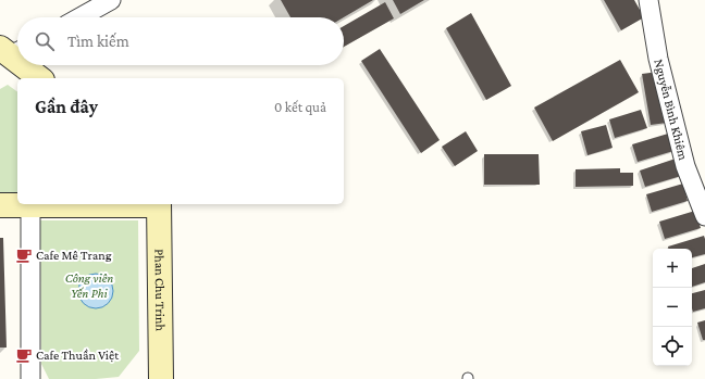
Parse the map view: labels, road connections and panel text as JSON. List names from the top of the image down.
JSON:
{
  "streets": {
    "street": ["Nguyễn Bình Khiêm", "Phan Chu Trinh"]
  },
  "parks": ["Công viên Yến Phi"],
  "places": {
    "cafe": ["Cafe Mê Trang", "Cafe Thuần Việt"]
  },
  "page": {
    "search": "Tìm kiếm",
    "heading": ["Gần đây", "0 kết quả"],
    "map_buttons": ["+", "−"]
  }
}
